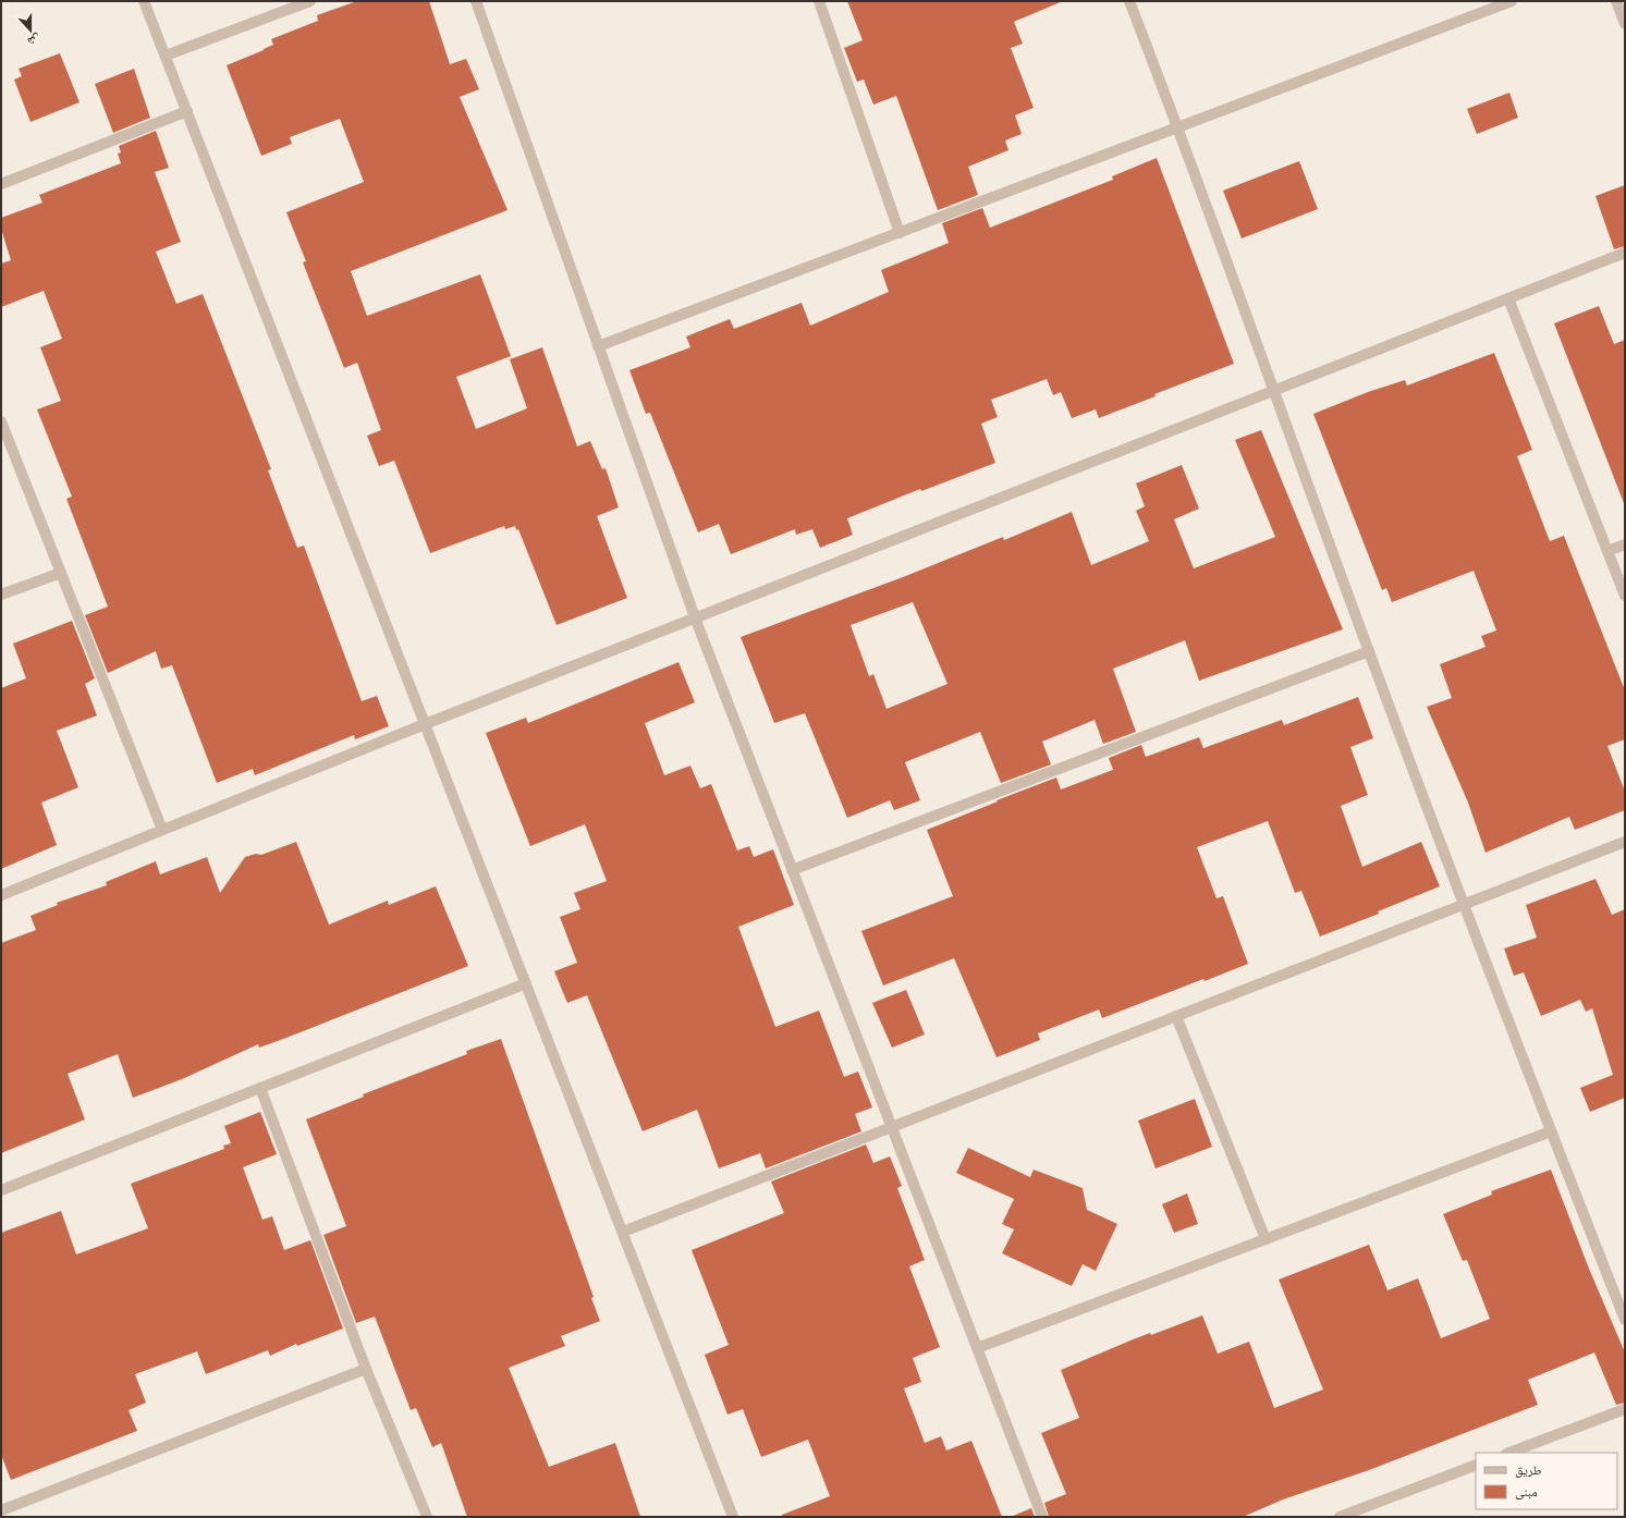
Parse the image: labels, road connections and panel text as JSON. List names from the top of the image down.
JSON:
{
  "legend": ["طريق", "مبنى"],
  "north": "bottom"
}
